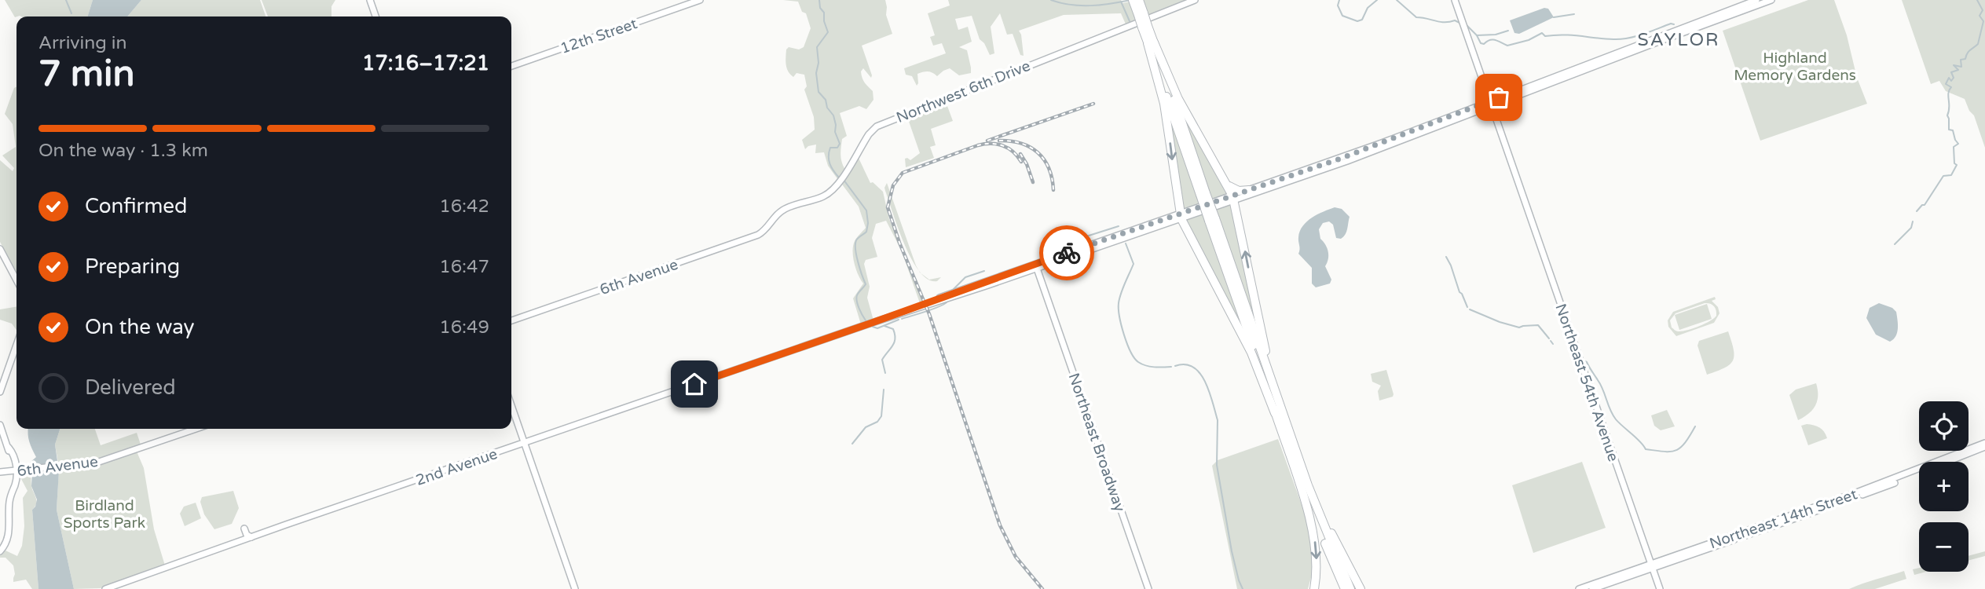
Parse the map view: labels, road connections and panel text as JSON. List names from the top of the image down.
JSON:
{
  "streets": {
    "main road": [
      "12th Street",
      "Northwest 6th Drive",
      "6th Avenue",
      "Northeast 54th Avenue",
      "Northeast Broadway",
      "2nd Avenue",
      "Northeast 14th Street"
    ]
  },
  "crossings": [
    ["Northwest 6th Drive", "6th Avenue"],
    ["Northeast 54th Avenue", "Northeast 14th Street"],
    ["Northeast Broadway", "2nd Avenue"]
  ],
  "districts": ["SAYLOR"],
  "parks": ["Highland Memory Gardens", "Birdland Sports Park"],
  "page": {
    "heading": ["7 min", "Arriving in", "17:16–17:21"],
    "bar": "On the way · 1.3 km",
    "list": [
      ["Confirmed", "16:42"],
      ["Preparing", "16:47"],
      ["On the way", "16:49"],
      "Delivered"
    ],
    "map_buttons": ["+", "−"]
  }
}
